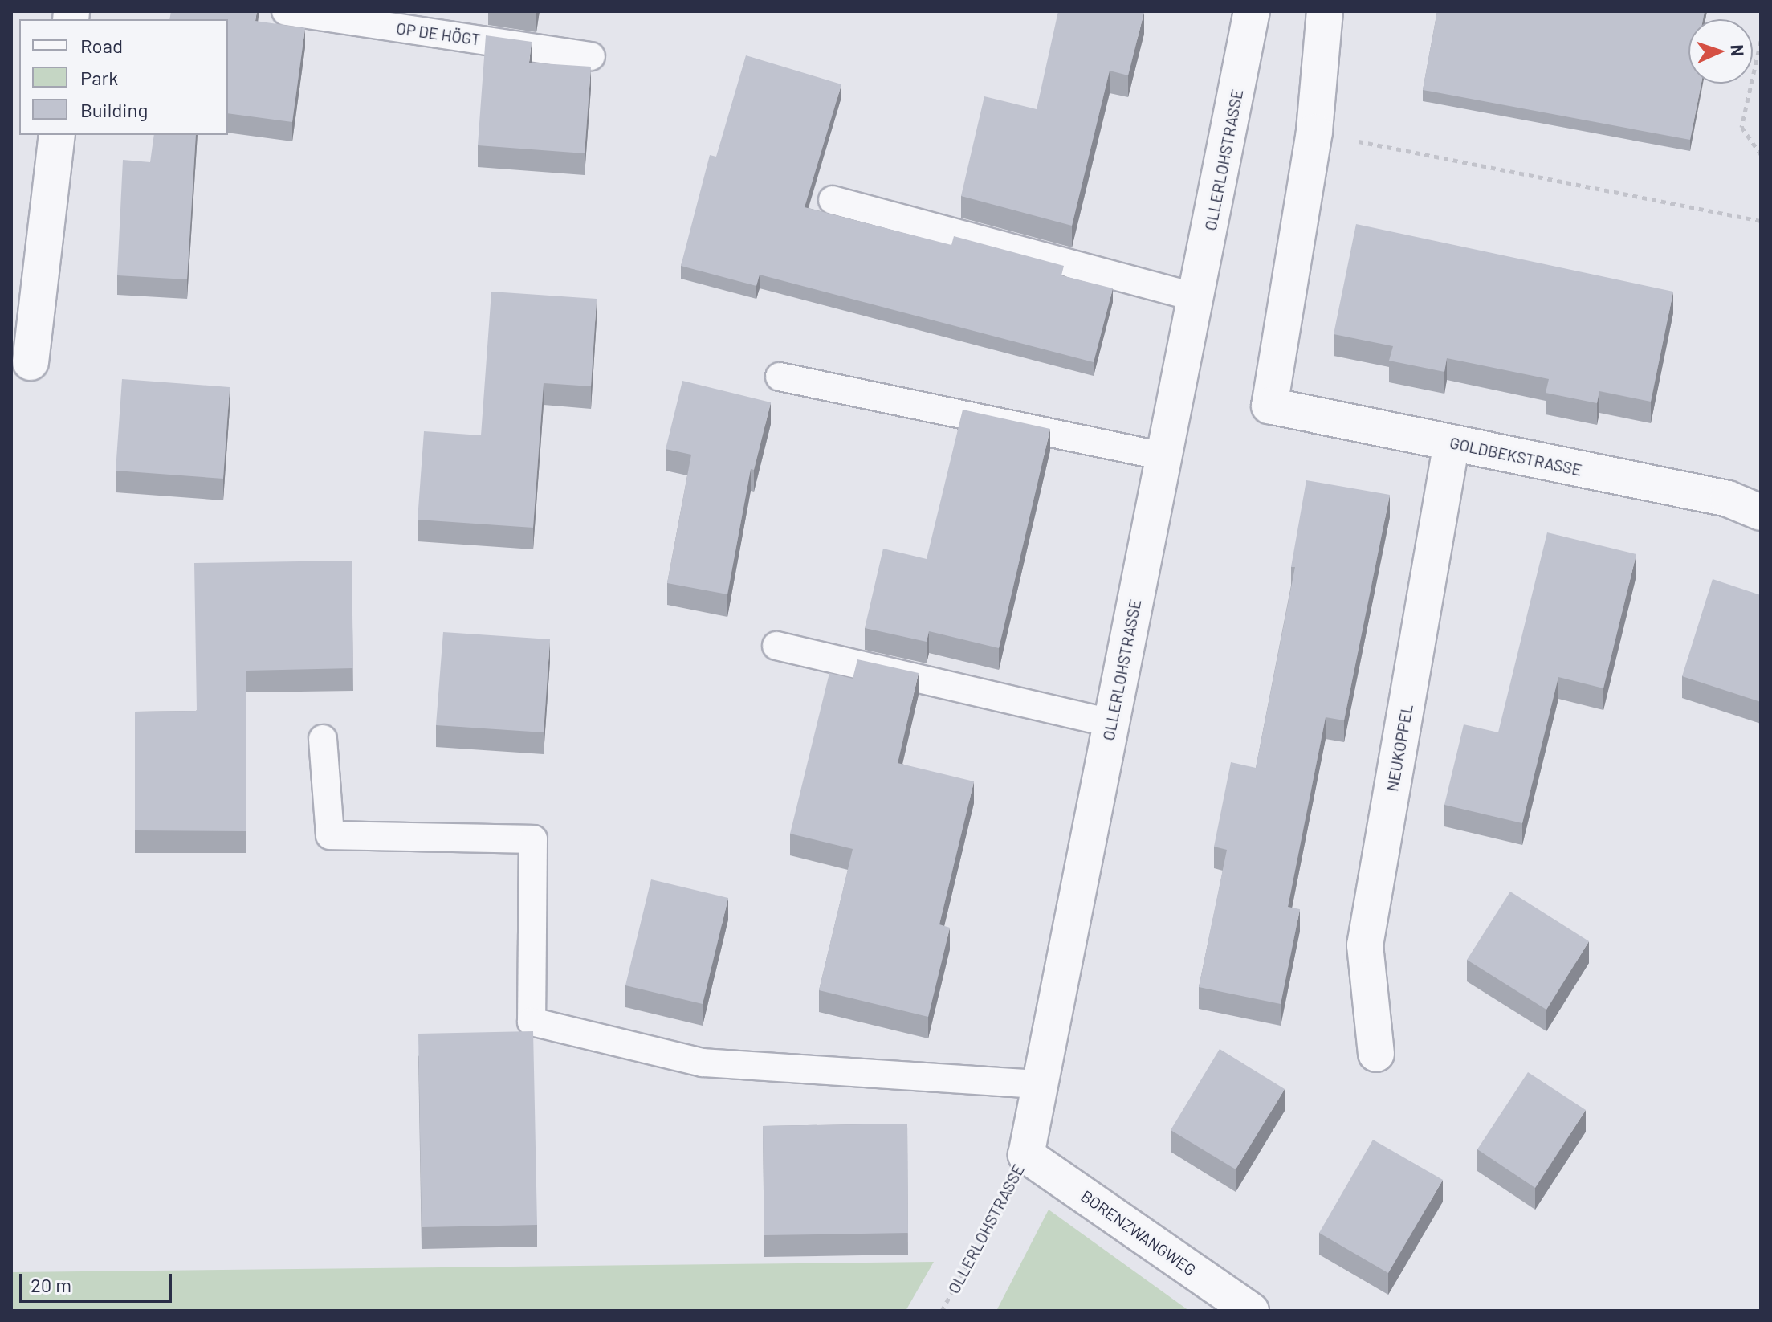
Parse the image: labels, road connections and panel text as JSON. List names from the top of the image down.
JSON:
{
  "streets": {
    "street": [
      "OLLERLOHSTRASSE",
      "GOLDBEKSTRASSE",
      "NEUKOPPEL",
      "BORENZWANGWEG"
    ],
    "lane": ["OP DE HÖGT"]
  },
  "crossings": [
    ["OLLERLOHSTRASSE", "BORENZWANGWEG"],
    ["GOLDBEKSTRASSE", "NEUKOPPEL"]
  ],
  "legend": ["Road", "Park", "Building"],
  "scale_bar": "20 m",
  "north": "right"
}
